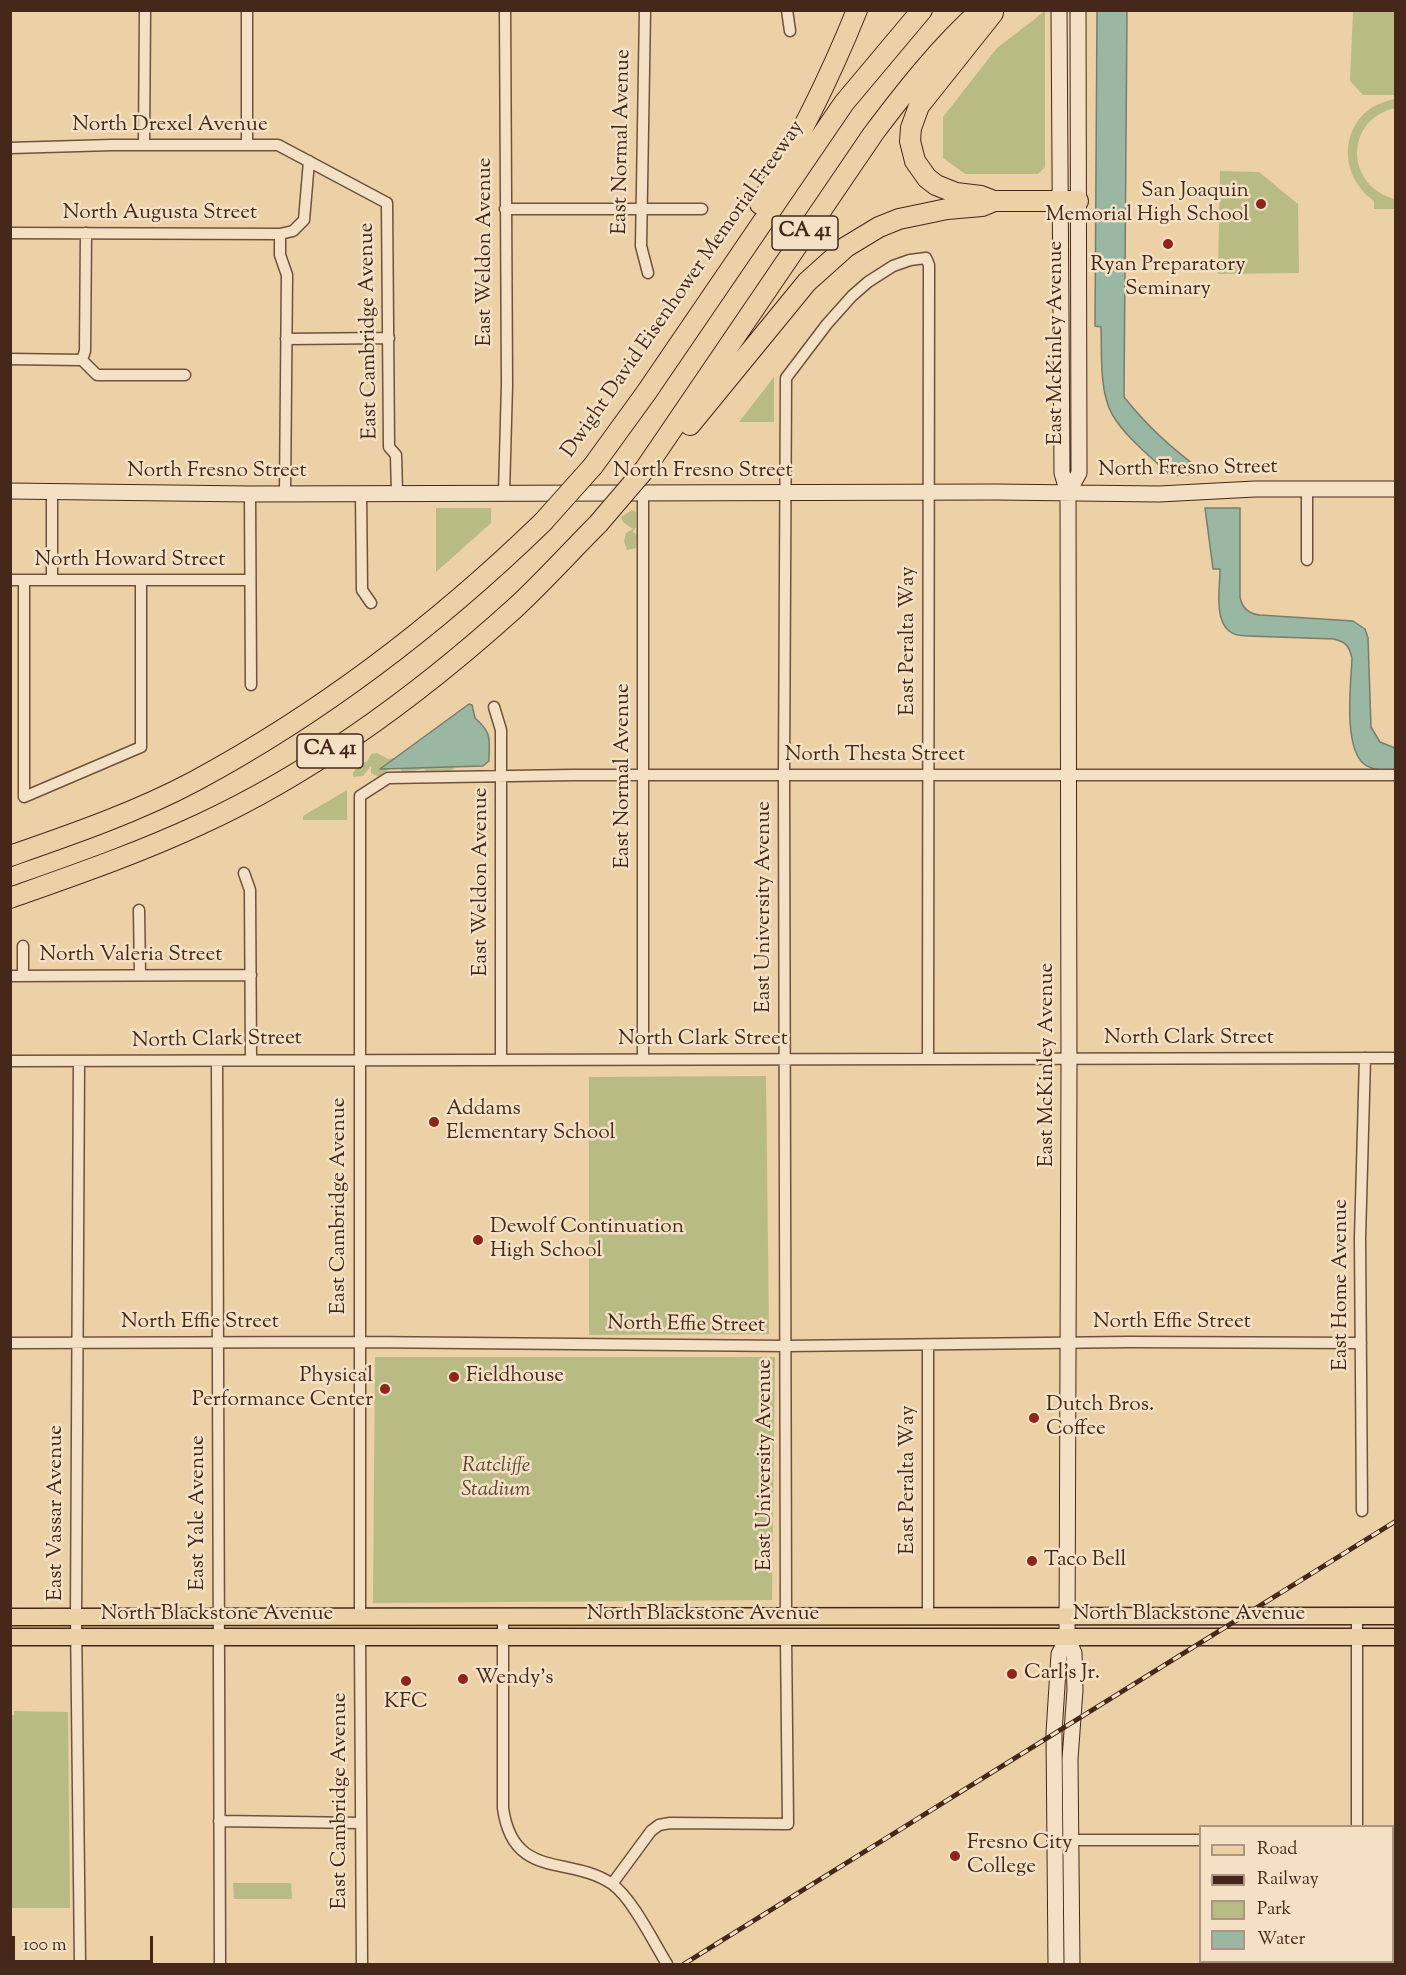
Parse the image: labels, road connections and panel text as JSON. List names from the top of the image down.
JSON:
{
  "streets": {
    "highway": ["CA 41", "Dwight David Eisenhower Memorial Freeway"],
    "main road": ["East McKinley Avenue", "North Fresno Street", "North Blackstone Avenue"],
    "street": [
      "North Drexel Avenue",
      "East Normal Avenue",
      "North Augusta Street",
      "East Weldon Avenue",
      "East Cambridge Avenue",
      "North Howard Street",
      "East Peralta Way",
      "North Thesta Street",
      "East University Avenue",
      "North Valeria Street",
      "North Clark Street",
      "East Home Avenue",
      "North Effie Street",
      "East Vassar Avenue",
      "East Yale Avenue"
    ]
  },
  "crossings": [
    ["North Drexel Avenue", "East Cambridge Avenue"],
    ["East Normal Avenue", "North Fresno Street"],
    ["East Normal Avenue", "North Thesta Street"],
    ["East Normal Avenue", "North Clark Street"],
    ["North Augusta Street", "North Fresno Street"],
    ["East Weldon Avenue", "North Fresno Street"],
    ["East Weldon Avenue", "North Thesta Street"],
    ["East Weldon Avenue", "North Clark Street"],
    ["East Cambridge Avenue", "North Fresno Street"],
    ["East Cambridge Avenue", "North Thesta Street"],
    ["East Cambridge Avenue", "North Clark Street"],
    ["East Cambridge Avenue", "North Effie Street"],
    ["East Cambridge Avenue", "North Blackstone Avenue"],
    ["East McKinley Avenue", "North Fresno Street"],
    ["East McKinley Avenue", "North Thesta Street"],
    ["East McKinley Avenue", "North Clark Street"],
    ["East McKinley Avenue", "North Effie Street"],
    ["East McKinley Avenue", "North Blackstone Avenue"],
    ["North Fresno Street", "East Peralta Way"],
    ["North Fresno Street", "East University Avenue"],
    ["East Peralta Way", "North Thesta Street"],
    ["East Peralta Way", "East University Avenue"],
    ["East Peralta Way", "North Clark Street"],
    ["East Peralta Way", "North Effie Street"],
    ["East Peralta Way", "North Blackstone Avenue"],
    ["North Thesta Street", "East University Avenue"],
    ["East University Avenue", "North Clark Street"],
    ["East University Avenue", "North Effie Street"],
    ["East University Avenue", "North Blackstone Avenue"],
    ["North Clark Street", "East Home Avenue"],
    ["North Clark Street", "East Vassar Avenue"],
    ["North Clark Street", "East Yale Avenue"],
    ["East Home Avenue", "North Effie Street"],
    ["North Effie Street", "East Vassar Avenue"],
    ["North Effie Street", "East Yale Avenue"],
    ["East Vassar Avenue", "North Blackstone Avenue"],
    ["East Yale Avenue", "North Blackstone Avenue"]
  ],
  "parks": ["Ratcliffe Stadium"],
  "places": [
    "San Joaquin Memorial High School",
    "Ryan Preparatory Seminary",
    "Addams Elementary School",
    "Dewolf Continuation High School",
    "Fieldhouse",
    "Physical Performance Center",
    "Dutch Bros. Coffee",
    "Taco Bell",
    "Carl's Jr.",
    "Wendy's",
    "KFC",
    "Fresno City College"
  ],
  "legend": [
    "Road",
    "Railway",
    "Park",
    "Water"
  ],
  "scale_bar": "100 m"
}
